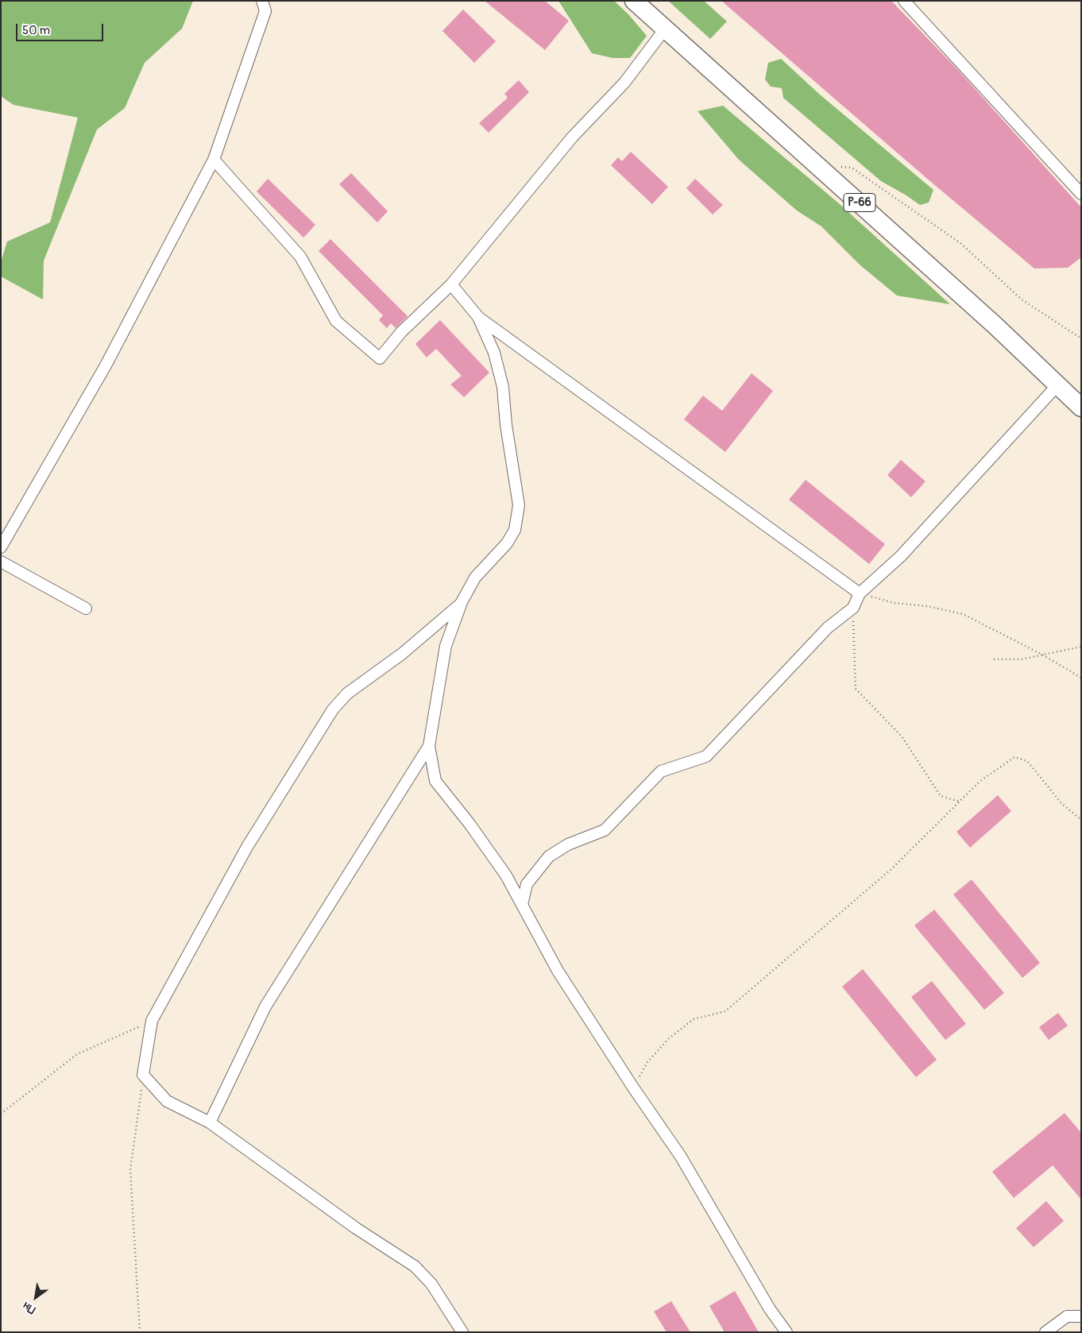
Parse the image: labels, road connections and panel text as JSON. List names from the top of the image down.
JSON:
{
  "streets": {
    "main road": ["Р-66"]
  },
  "scale_bar": "50 m",
  "north": "bottom left"
}
